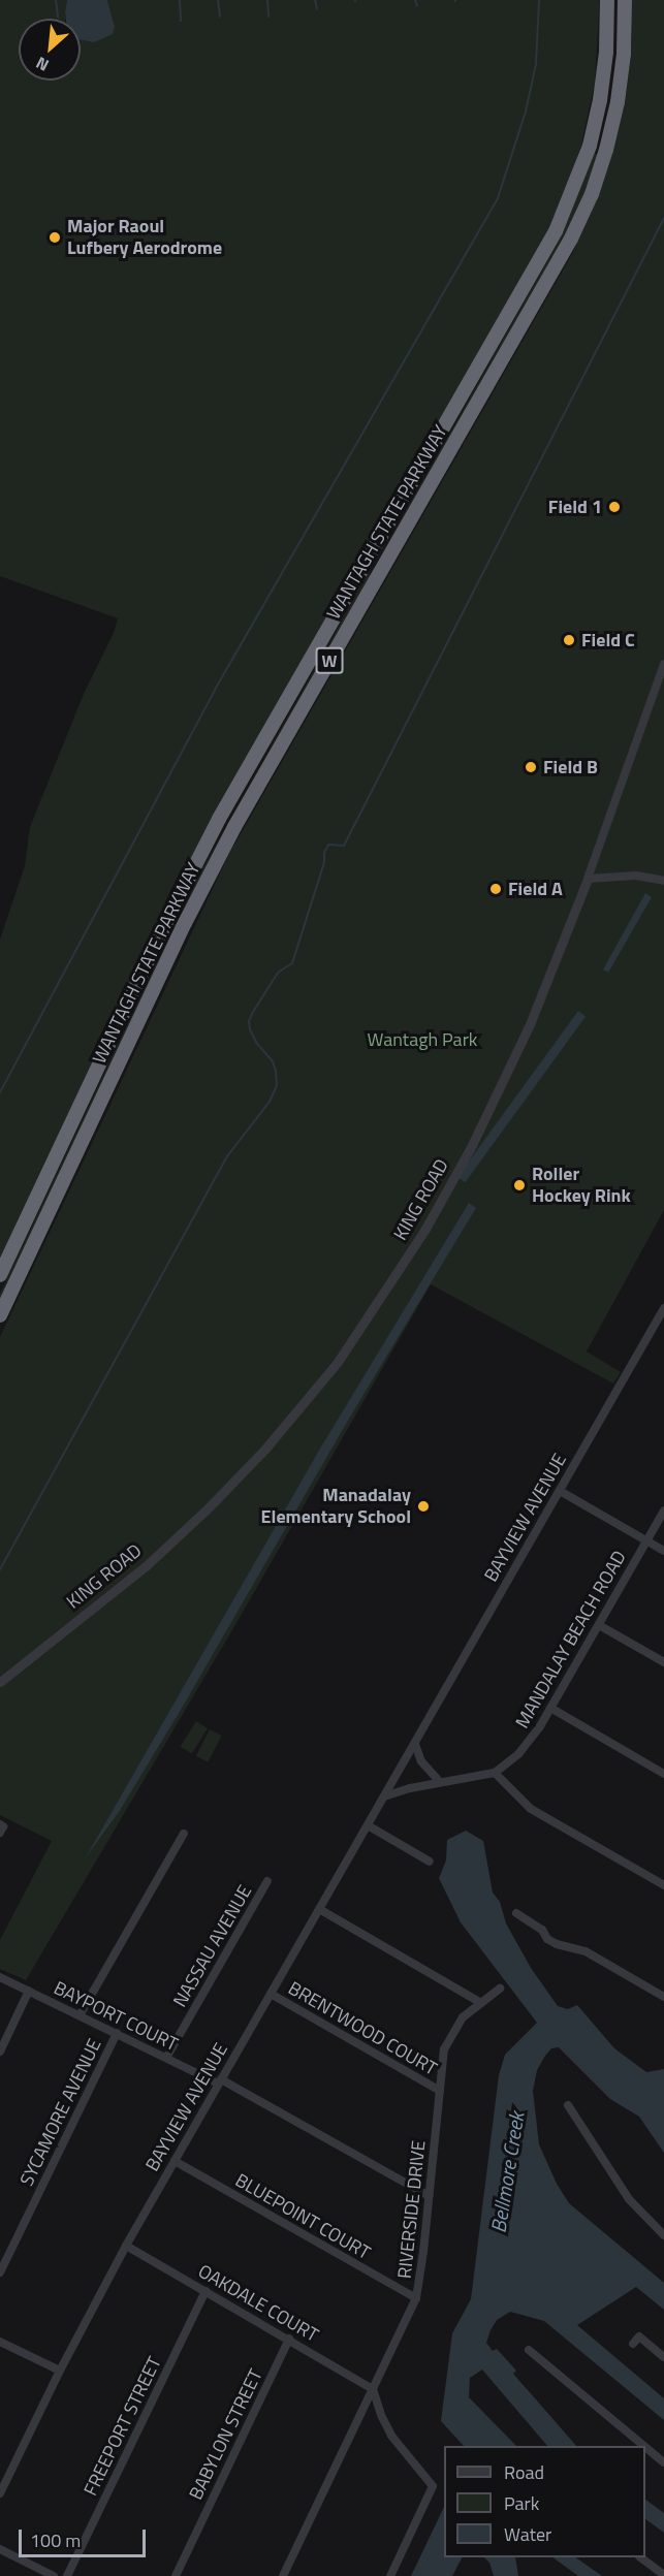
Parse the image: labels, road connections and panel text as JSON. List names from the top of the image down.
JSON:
{
  "streets": {
    "highway": ["WANTAGH STATE PARKWAY", "W"],
    "street": [
      "KING ROAD",
      "BAYVIEW AVENUE",
      "MANDALAY BEACH ROAD",
      "NASSAU AVENUE",
      "BAYPORT COURT",
      "BRENTWOOD COURT",
      "SYCAMORE AVENUE",
      "RIVERSIDE DRIVE",
      "BLUEPOINT COURT",
      "OAKDALE COURT",
      "FREEPORT STREET",
      "BABYLON STREET"
    ]
  },
  "crossings": [
    ["BAYVIEW AVENUE", "BAYPORT COURT"],
    ["BAYVIEW AVENUE", "BRENTWOOD COURT"],
    ["BAYVIEW AVENUE", "BLUEPOINT COURT"],
    ["BAYVIEW AVENUE", "OAKDALE COURT"],
    ["NASSAU AVENUE", "BAYPORT COURT"],
    ["BAYPORT COURT", "SYCAMORE AVENUE"],
    ["BAYPORT COURT", "RIVERSIDE DRIVE"],
    ["BRENTWOOD COURT", "RIVERSIDE DRIVE"],
    ["RIVERSIDE DRIVE", "BLUEPOINT COURT"],
    ["RIVERSIDE DRIVE", "OAKDALE COURT"],
    ["OAKDALE COURT", "FREEPORT STREET"],
    ["OAKDALE COURT", "BABYLON STREET"]
  ],
  "water": ["Bellmore Creek"],
  "parks": ["Wantagh Park"],
  "places": [
    "Major Raoul Lufbery Aerodrome",
    "Field 1",
    "Field C",
    "Field B",
    "Field A",
    "Roller Hockey Rink",
    "Manadalay Elementary School"
  ],
  "legend": ["Road", "Park", "Water"],
  "scale_bar": "100 m",
  "north": "bottom left"
}
